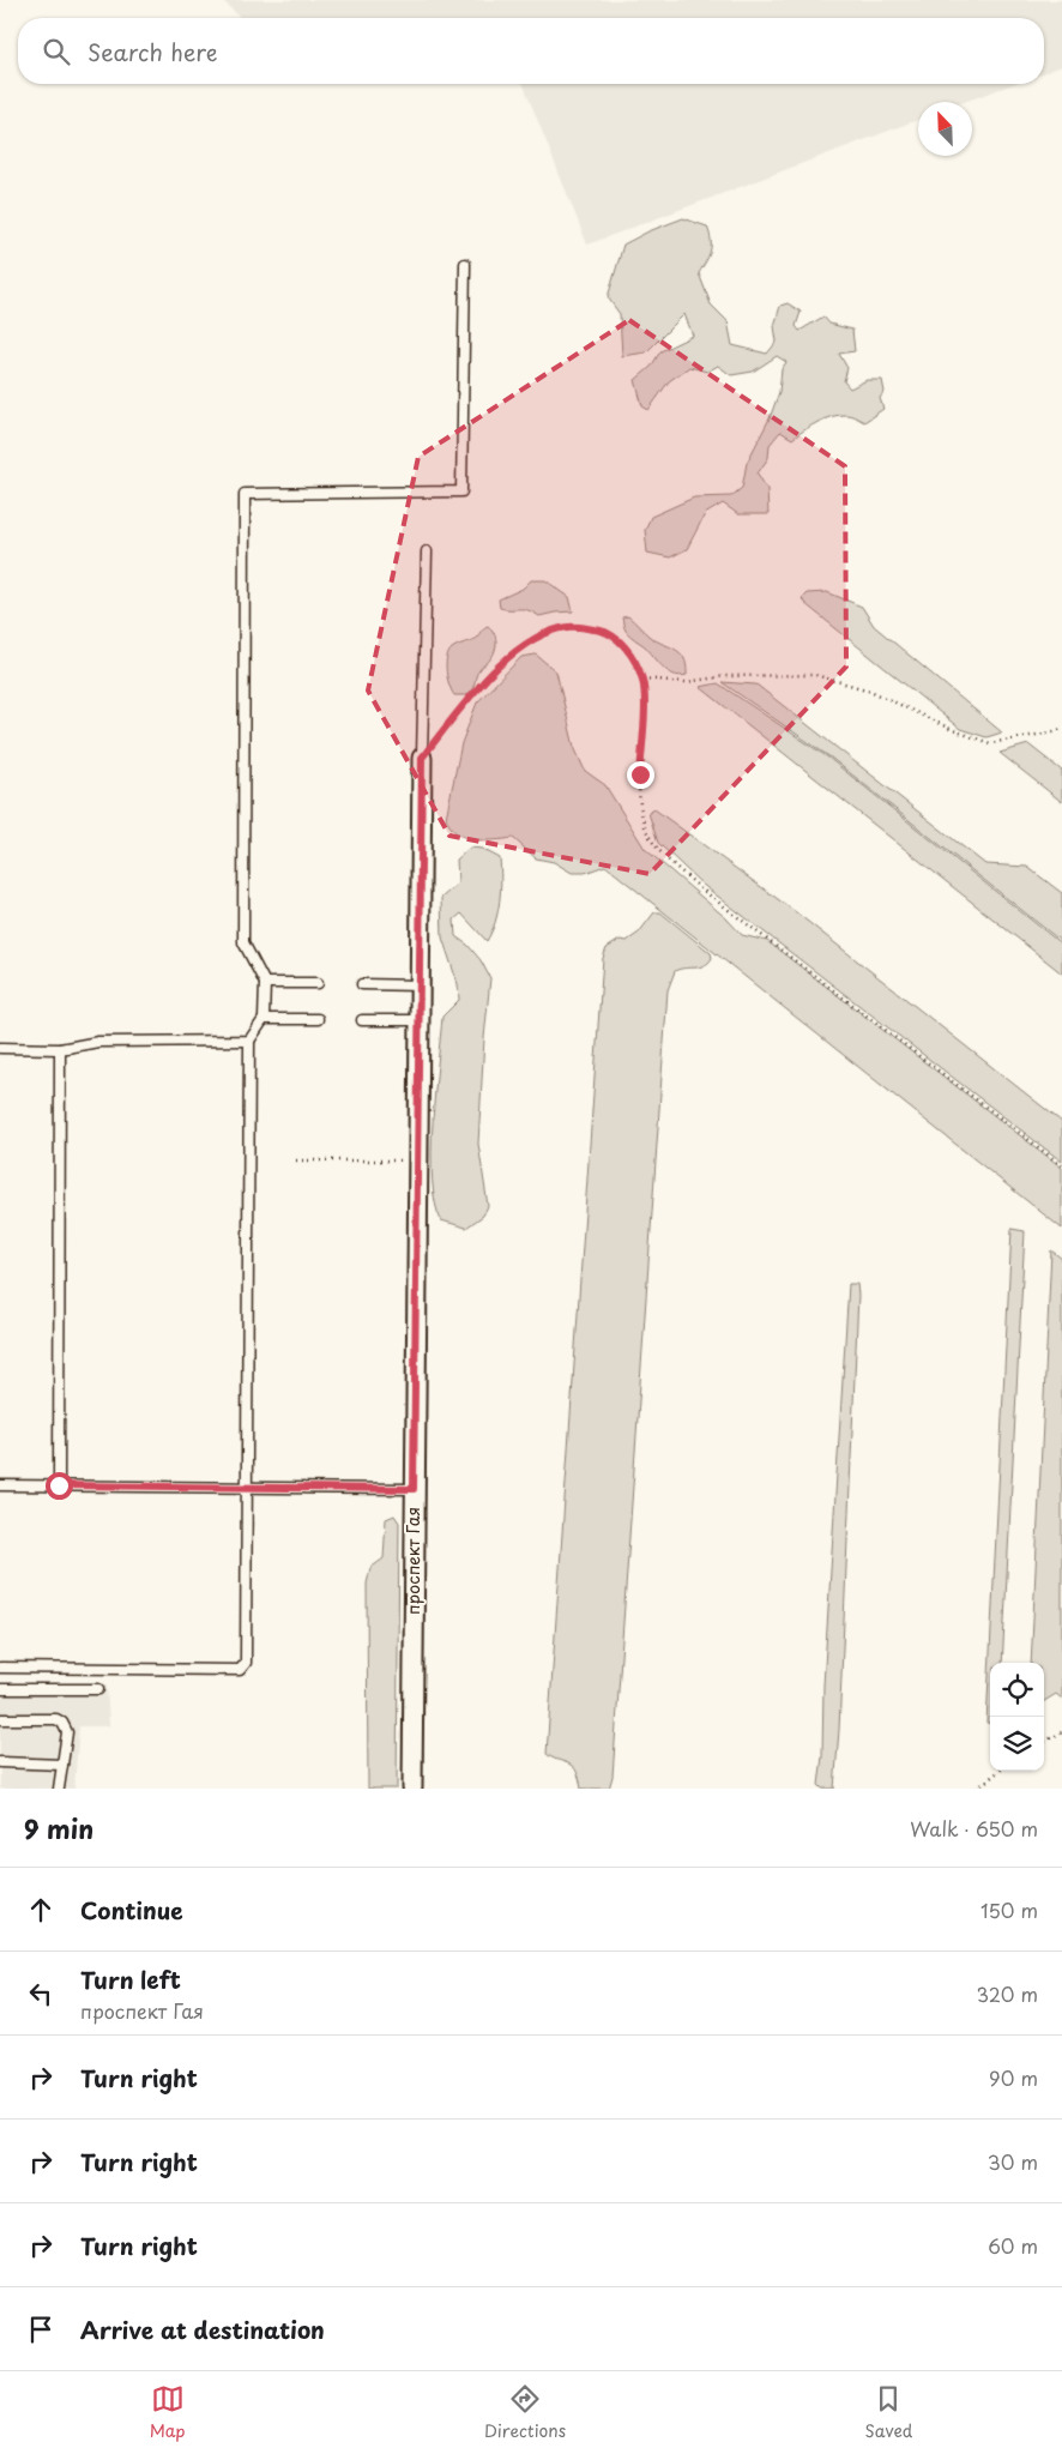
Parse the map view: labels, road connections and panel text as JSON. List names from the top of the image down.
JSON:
{
  "streets": {
    "street": ["проспект Гая"]
  },
  "north": "top left",
  "page": {
    "search": "Search here",
    "heading": ["9 min", "Walk · 650 m"],
    "list": [
      ["Continue", "150 m"],
      ["Turn left", "проспект Гая", "320 m"],
      ["Turn right", "90 m"],
      ["Turn right", "30 m"],
      ["Turn right", "60 m"],
      "Arrive at destination"
    ],
    "nav": ["Map", "Directions", "Saved"]
  }
}
